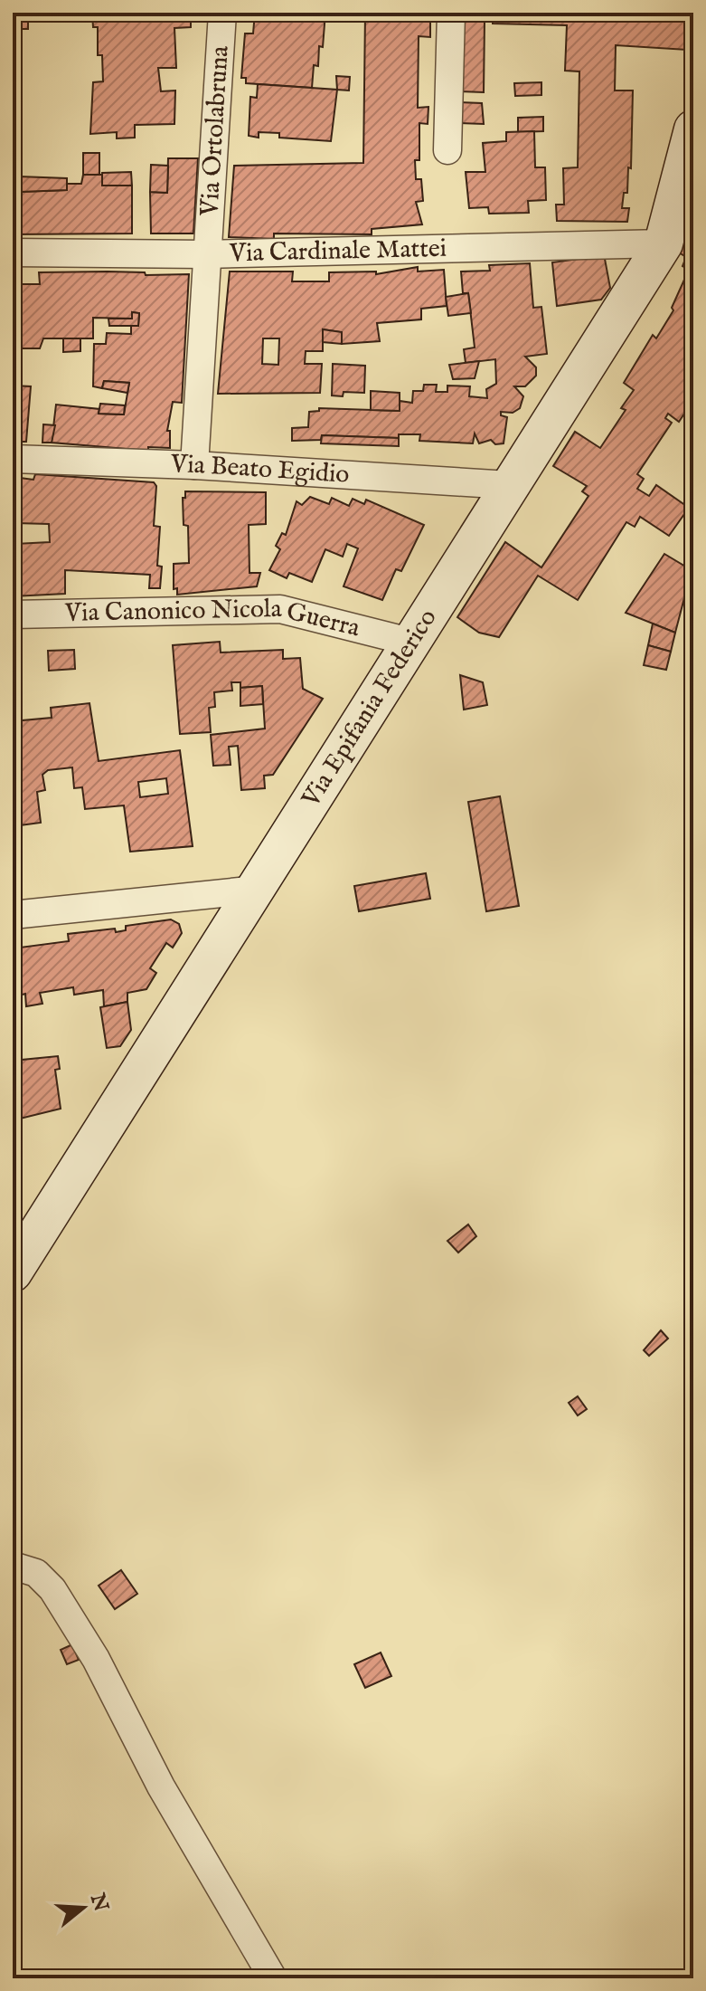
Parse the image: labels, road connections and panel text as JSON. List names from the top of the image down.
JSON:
{
  "streets": {
    "main road": ["Via Epifania Federico"],
    "street": [
      "Via Ortolabruna",
      "Via Cardinale Mattei",
      "Via Beato Egidio",
      "Via Canonico Nicola Guerra"
    ]
  },
  "crossings": [
    ["Via Ortolabruna", "Via Cardinale Mattei"],
    ["Via Ortolabruna", "Via Beato Egidio"],
    ["Via Cardinale Mattei", "Via Epifania Federico"],
    ["Via Beato Egidio", "Via Epifania Federico"],
    ["Via Canonico Nicola Guerra", "Via Epifania Federico"]
  ],
  "north": "right"
}
